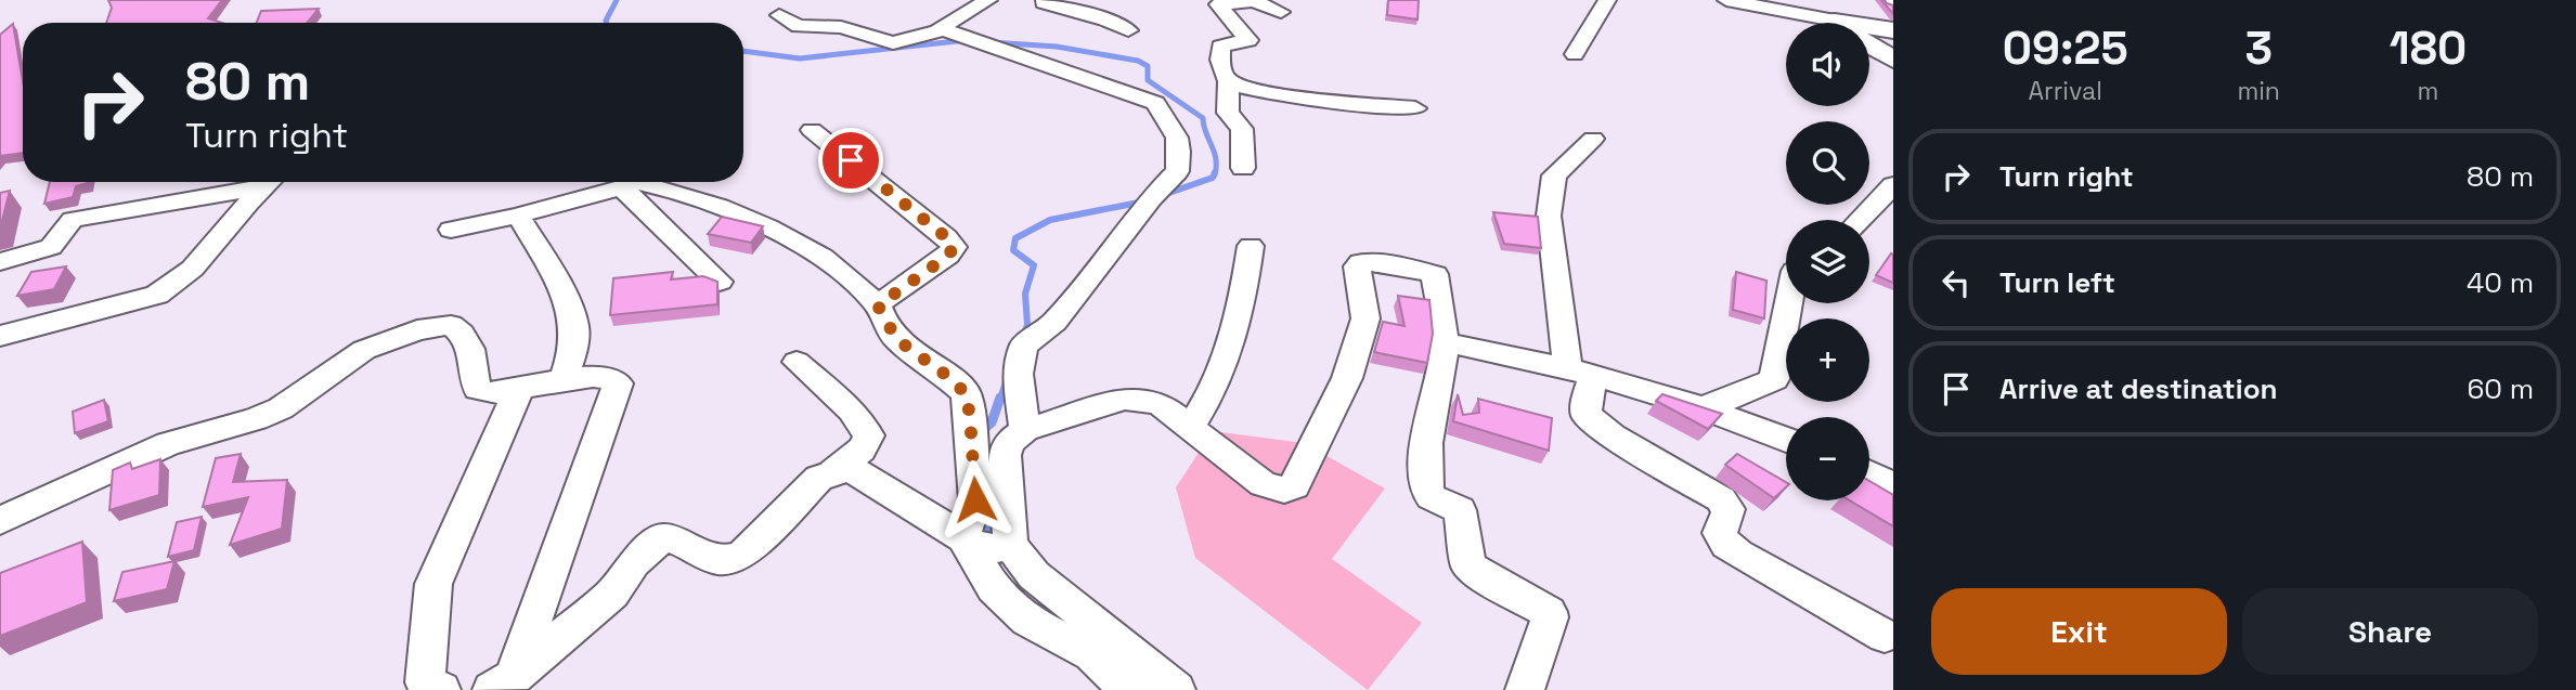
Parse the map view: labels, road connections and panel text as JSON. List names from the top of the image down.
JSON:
{
  "page": {
    "eta": [
      "09:25",
      "Arrival",
      "3",
      "min",
      "180",
      "m"
    ],
    "map_buttons": ["+", "−"],
    "turn": ["80 m", "Turn right"],
    "list": [
      {
        "name": "Turn right",
        "value": "80 m"
      },
      {
        "name": "Turn left",
        "value": "40 m"
      },
      {
        "name": "Arrive at destination",
        "value": "60 m"
      }
    ],
    "buttons": ["Exit", "Share"]
  }
}
